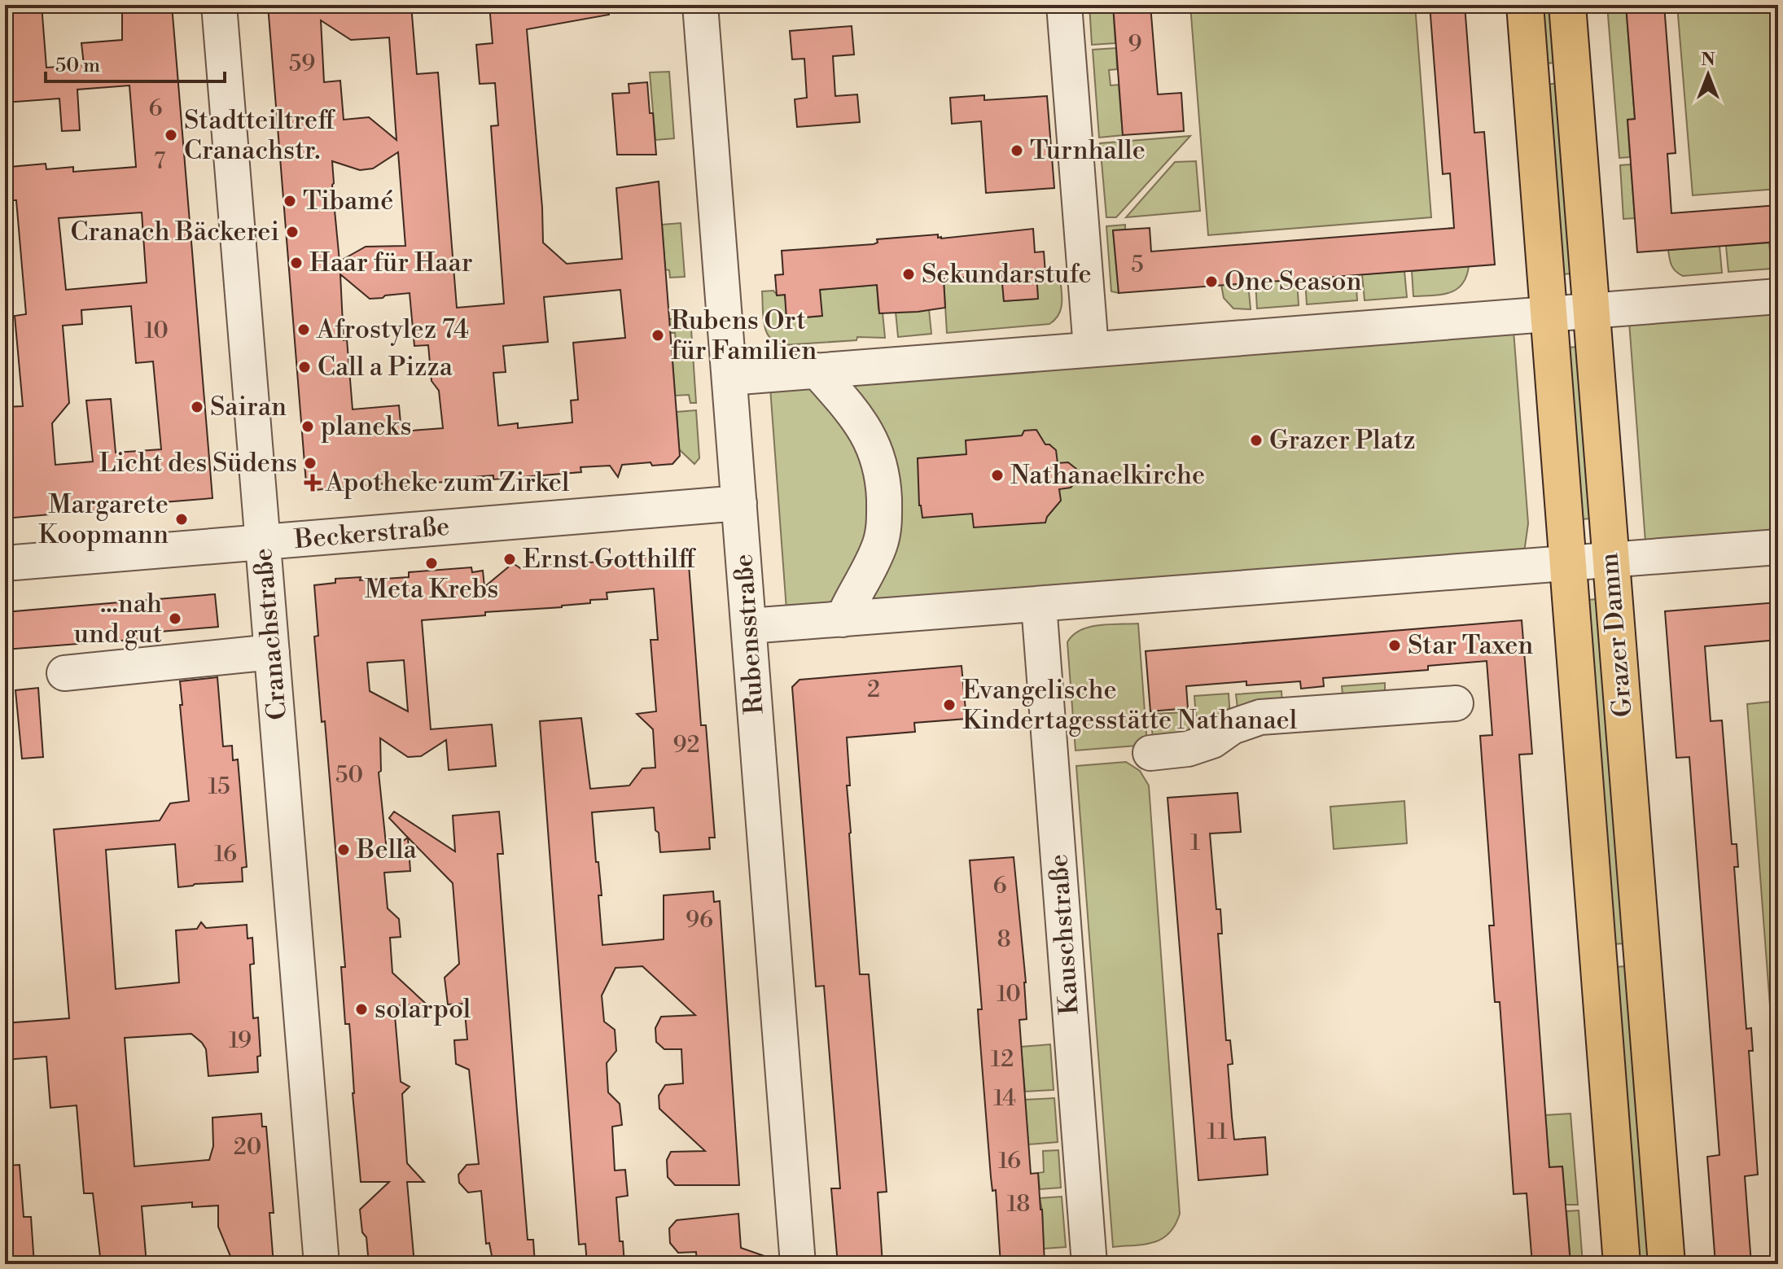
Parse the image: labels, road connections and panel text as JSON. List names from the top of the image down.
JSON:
{
  "streets": {
    "main road": ["Grazer Damm"],
    "street": [
      "Beckerstraße",
      "Cranachstraße",
      "Rubensstraße",
      "Kauschstraße"
    ]
  },
  "crossings": [
    ["Beckerstraße", "Cranachstraße"],
    ["Beckerstraße", "Rubensstraße"]
  ],
  "places": {
    "other": [
      "Stadtteiltreff Cranachstr.",
      "Turnhalle",
      "Tibamé",
      "Cranach Bäckerei",
      "Haar für Haar",
      "Sekundarstufe",
      "One Season",
      "Afrostylez 74",
      "Rubens Ort für Familien",
      "Call a Pizza",
      "Sairan",
      "planeks",
      "Grazer Platz",
      "Licht des Südens",
      "Nathanaelkirche",
      "Margarete Koopmann",
      "Ernst Gotthilff",
      "Meta Krebs",
      "...nah und gut",
      "Star Taxen",
      "Evangelische Kindertagesstätte Nathanael",
      "Bella",
      "solarpol"
    ],
    "health": ["Apotheke zum Zirkel"]
  },
  "house_numbers": [
    "9",
    "59",
    "6",
    "7",
    "5",
    "10",
    "2",
    "92",
    "50",
    "15",
    "1",
    "16",
    "6",
    "96",
    "8",
    "10",
    "19",
    "12",
    "14",
    "11",
    "20",
    "16",
    "18"
  ],
  "scale_bar": "50 m",
  "north": "top"
}
